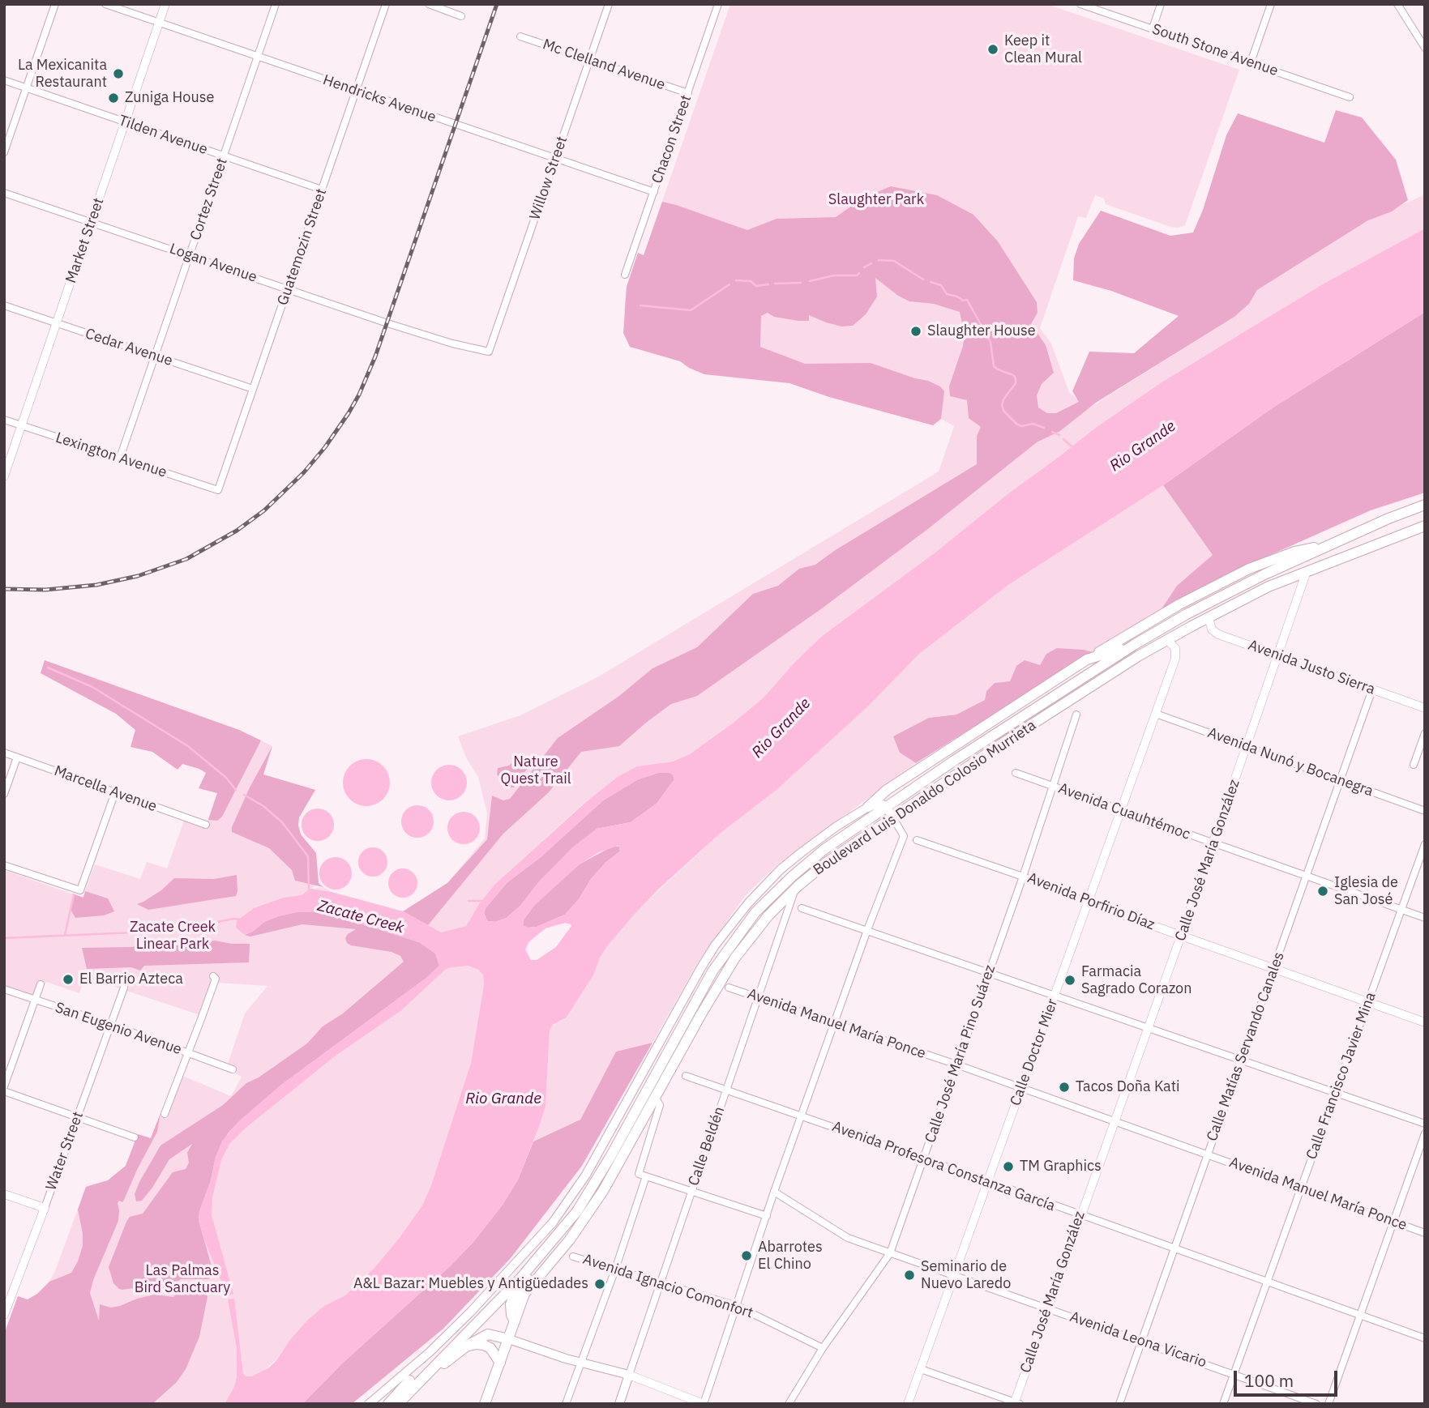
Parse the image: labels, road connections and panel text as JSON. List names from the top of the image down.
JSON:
{
  "streets": {
    "highway": ["Boulevard Luis Donaldo Colosio Murrieta"],
    "main road": ["Calle Beldén"],
    "street": [
      "South Stone Avenue",
      "Mc Clelland Avenue",
      "Hendricks Avenue",
      "Tilden Avenue",
      "Chacon Street",
      "Willow Street",
      "Cortez Street",
      "Market Street",
      "Guatemozin Street",
      "Logan Avenue",
      "Cedar Avenue",
      "Lexington Avenue",
      "Avenida Justo Sierra",
      "Avenida Nunó y Bocanegra",
      "Marcella Avenue",
      "Avenida Cuauhtémoc",
      "Calle José María González",
      "Avenida Porfirio Díaz",
      "Avenida Manuel María Ponce",
      "San Eugenio Avenue",
      "Calle Matías Servando Canales",
      "Calle Doctor Mier",
      "Calle José María Pino Suárez",
      "Calle Francisco Javier Mina",
      "Water Street",
      "Avenida Profesora Constanza García",
      "Avenida Ignacio Comonfort",
      "Avenida Leona Vicario"
    ]
  },
  "crossings": [
    ["Mc Clelland Avenue", "Chacon Street"],
    ["Mc Clelland Avenue", "Willow Street"],
    ["Hendricks Avenue", "Chacon Street"],
    ["Hendricks Avenue", "Willow Street"],
    ["Hendricks Avenue", "Cortez Street"],
    ["Hendricks Avenue", "Market Street"],
    ["Hendricks Avenue", "Guatemozin Street"],
    ["Tilden Avenue", "Cortez Street"],
    ["Tilden Avenue", "Market Street"],
    ["Tilden Avenue", "Guatemozin Street"],
    ["Willow Street", "Logan Avenue"],
    ["Cortez Street", "Logan Avenue"],
    ["Cortez Street", "Cedar Avenue"],
    ["Cortez Street", "Lexington Avenue"],
    ["Market Street", "Logan Avenue"],
    ["Market Street", "Cedar Avenue"],
    ["Market Street", "Lexington Avenue"],
    ["Guatemozin Street", "Logan Avenue"],
    ["Guatemozin Street", "Cedar Avenue"],
    ["Guatemozin Street", "Lexington Avenue"],
    ["Avenida Justo Sierra", "Boulevard Luis Donaldo Colosio Murrieta"],
    ["Avenida Justo Sierra", "Calle José María González"],
    ["Avenida Justo Sierra", "Calle Matías Servando Canales"],
    ["Avenida Nunó y Bocanegra", "Calle José María González"],
    ["Avenida Nunó y Bocanegra", "Calle Matías Servando Canales"],
    ["Avenida Nunó y Bocanegra", "Calle Doctor Mier"],
    ["Boulevard Luis Donaldo Colosio Murrieta", "Calle José María González"],
    ["Boulevard Luis Donaldo Colosio Murrieta", "Calle Doctor Mier"],
    ["Boulevard Luis Donaldo Colosio Murrieta", "Calle Beldén"],
    ["Avenida Cuauhtémoc", "Calle José María González"],
    ["Avenida Cuauhtémoc", "Calle Matías Servando Canales"],
    ["Avenida Cuauhtémoc", "Calle Doctor Mier"],
    ["Avenida Cuauhtémoc", "Calle José María Pino Suárez"],
    ["Avenida Cuauhtémoc", "Calle Francisco Javier Mina"],
    ["Calle José María González", "Avenida Porfirio Díaz"],
    ["Calle José María González", "Avenida Manuel María Ponce"],
    ["Calle José María González", "Avenida Profesora Constanza García"],
    ["Calle José María González", "Avenida Leona Vicario"],
    ["Avenida Porfirio Díaz", "Calle Matías Servando Canales"],
    ["Avenida Porfirio Díaz", "Calle Doctor Mier"],
    ["Avenida Porfirio Díaz", "Calle José María Pino Suárez"],
    ["Avenida Porfirio Díaz", "Calle Francisco Javier Mina"],
    ["Avenida Manuel María Ponce", "Calle Matías Servando Canales"],
    ["Avenida Manuel María Ponce", "Calle Doctor Mier"],
    ["Avenida Manuel María Ponce", "Calle José María Pino Suárez"],
    ["Avenida Manuel María Ponce", "Calle Francisco Javier Mina"],
    ["Avenida Manuel María Ponce", "Calle Beldén"],
    ["San Eugenio Avenue", "Water Street"],
    ["Calle Matías Servando Canales", "Avenida Profesora Constanza García"],
    ["Calle Matías Servando Canales", "Avenida Leona Vicario"],
    ["Calle Doctor Mier", "Avenida Profesora Constanza García"],
    ["Calle Doctor Mier", "Avenida Leona Vicario"],
    ["Calle José María Pino Suárez", "Avenida Profesora Constanza García"],
    ["Calle José María Pino Suárez", "Avenida Ignacio Comonfort"],
    ["Calle José María Pino Suárez", "Avenida Leona Vicario"],
    ["Calle Francisco Javier Mina", "Avenida Profesora Constanza García"],
    ["Calle Francisco Javier Mina", "Avenida Leona Vicario"],
    ["Calle Beldén", "Avenida Profesora Constanza García"],
    ["Calle Beldén", "Avenida Ignacio Comonfort"]
  ],
  "water": ["Rio Grande", "Zacate Creek"],
  "parks": [
    "Slaughter Park",
    "Nature Quest Trail",
    "Zacate Creek Linear Park",
    "Las Palmas Bird Sanctuary"
  ],
  "places": [
    "Keep it Clean Mural",
    "La Mexicanita Restaurant",
    "Zuniga House",
    "Slaughter House",
    "Iglesia de San José",
    "El Barrio Azteca",
    "Farmacia Sagrado Corazon",
    "Tacos Doña Kati",
    "TM Graphics",
    "Abarrotes El Chino",
    "Seminario de Nuevo Laredo",
    "A&L Bazar: Muebles y Antigüedades"
  ],
  "scale_bar": "100 m"
}
